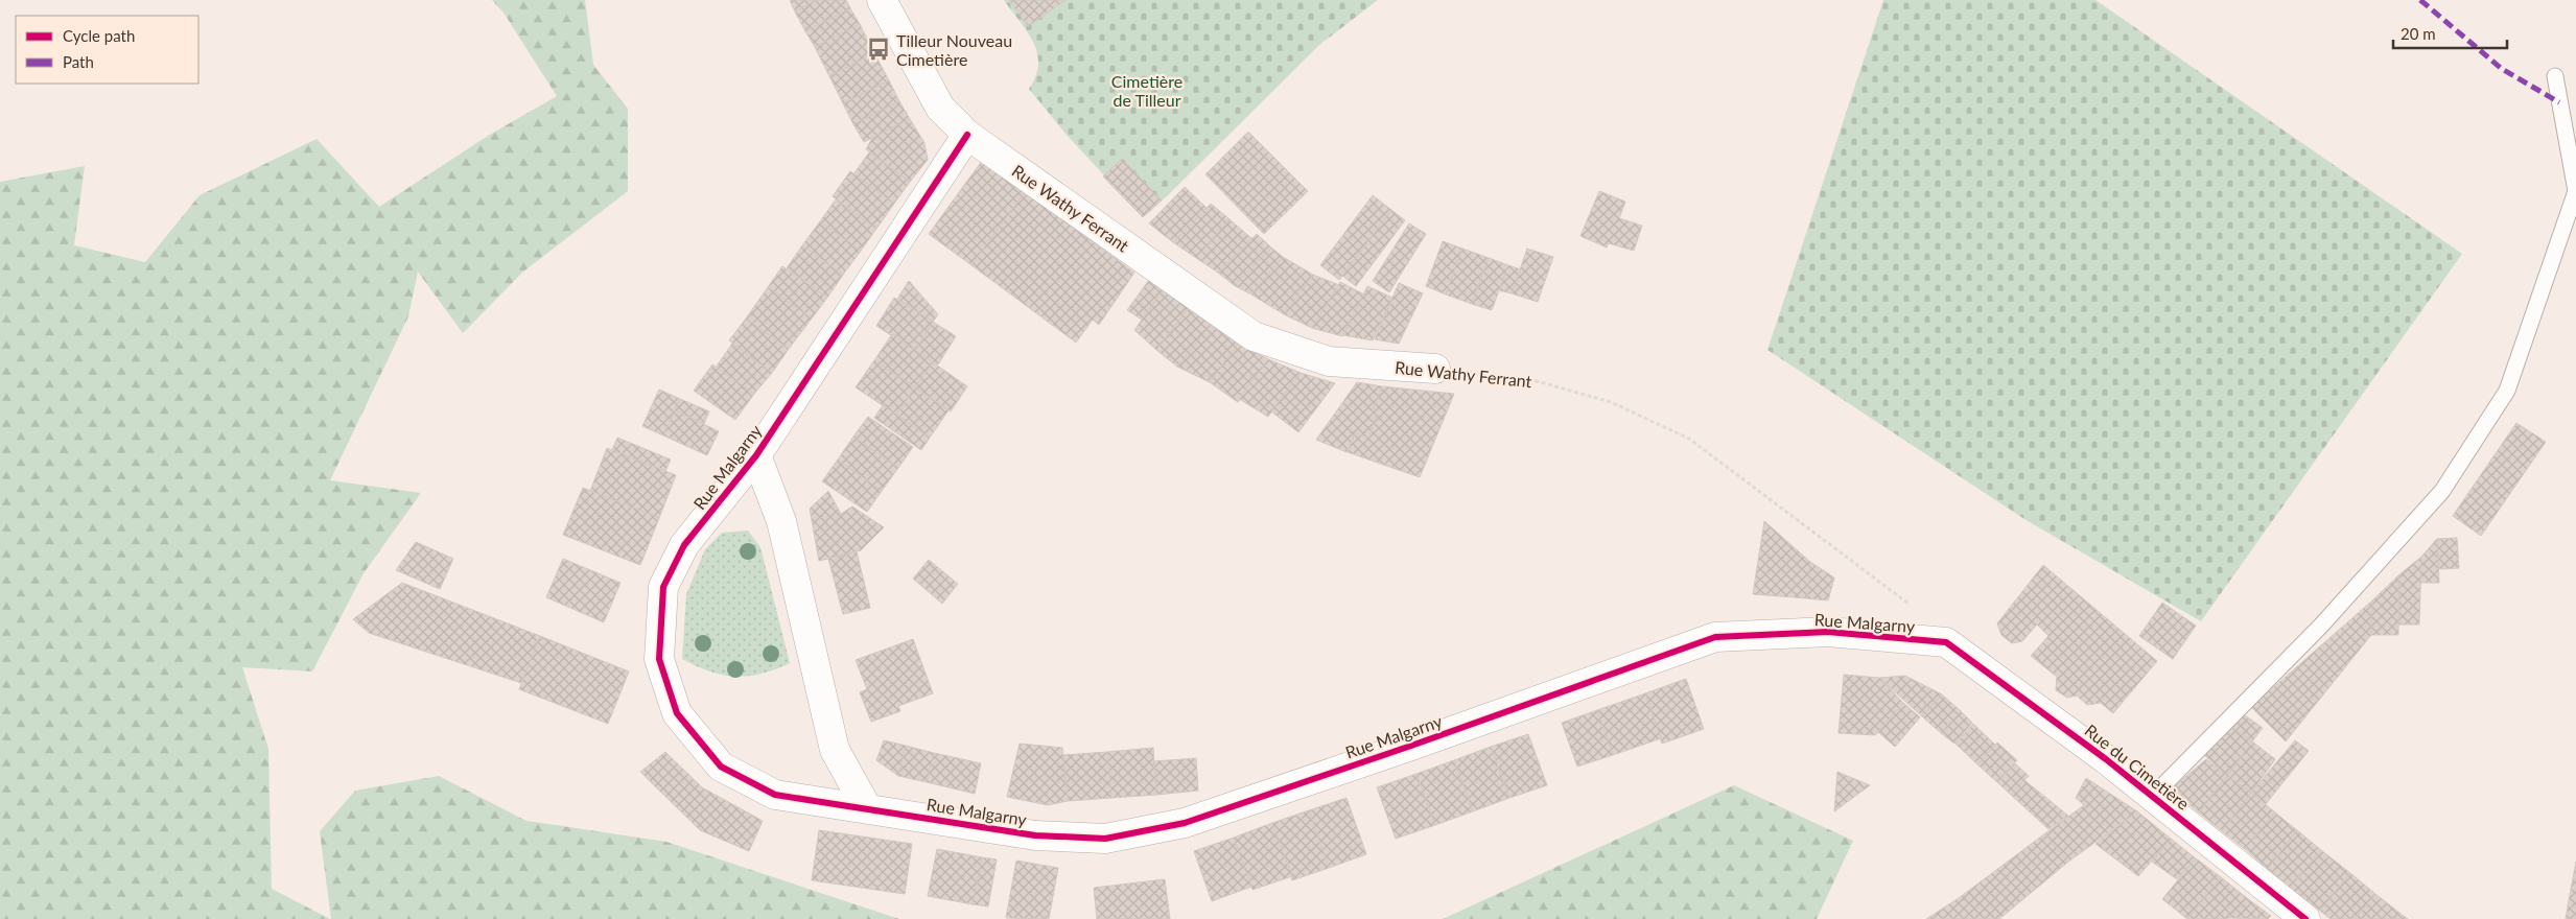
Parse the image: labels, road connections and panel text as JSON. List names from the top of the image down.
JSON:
{
  "streets": {
    "street": ["Rue Wathy Ferrant", "Rue Malgarny", "Rue du Cimetière"]
  },
  "crossings": [
    ["Rue Wathy Ferrant", "Rue Malgarny"],
    ["Rue Wathy Ferrant", "Rue du Cimetière"],
    ["Rue Malgarny", "Rue du Cimetière"]
  ],
  "parks": ["Cimetière de Tilleur"],
  "places": {
    "bus stop": ["Tilleur Nouveau Cimetière"]
  },
  "legend": ["Cycle path", "Path"],
  "scale_bar": "20 m"
}
